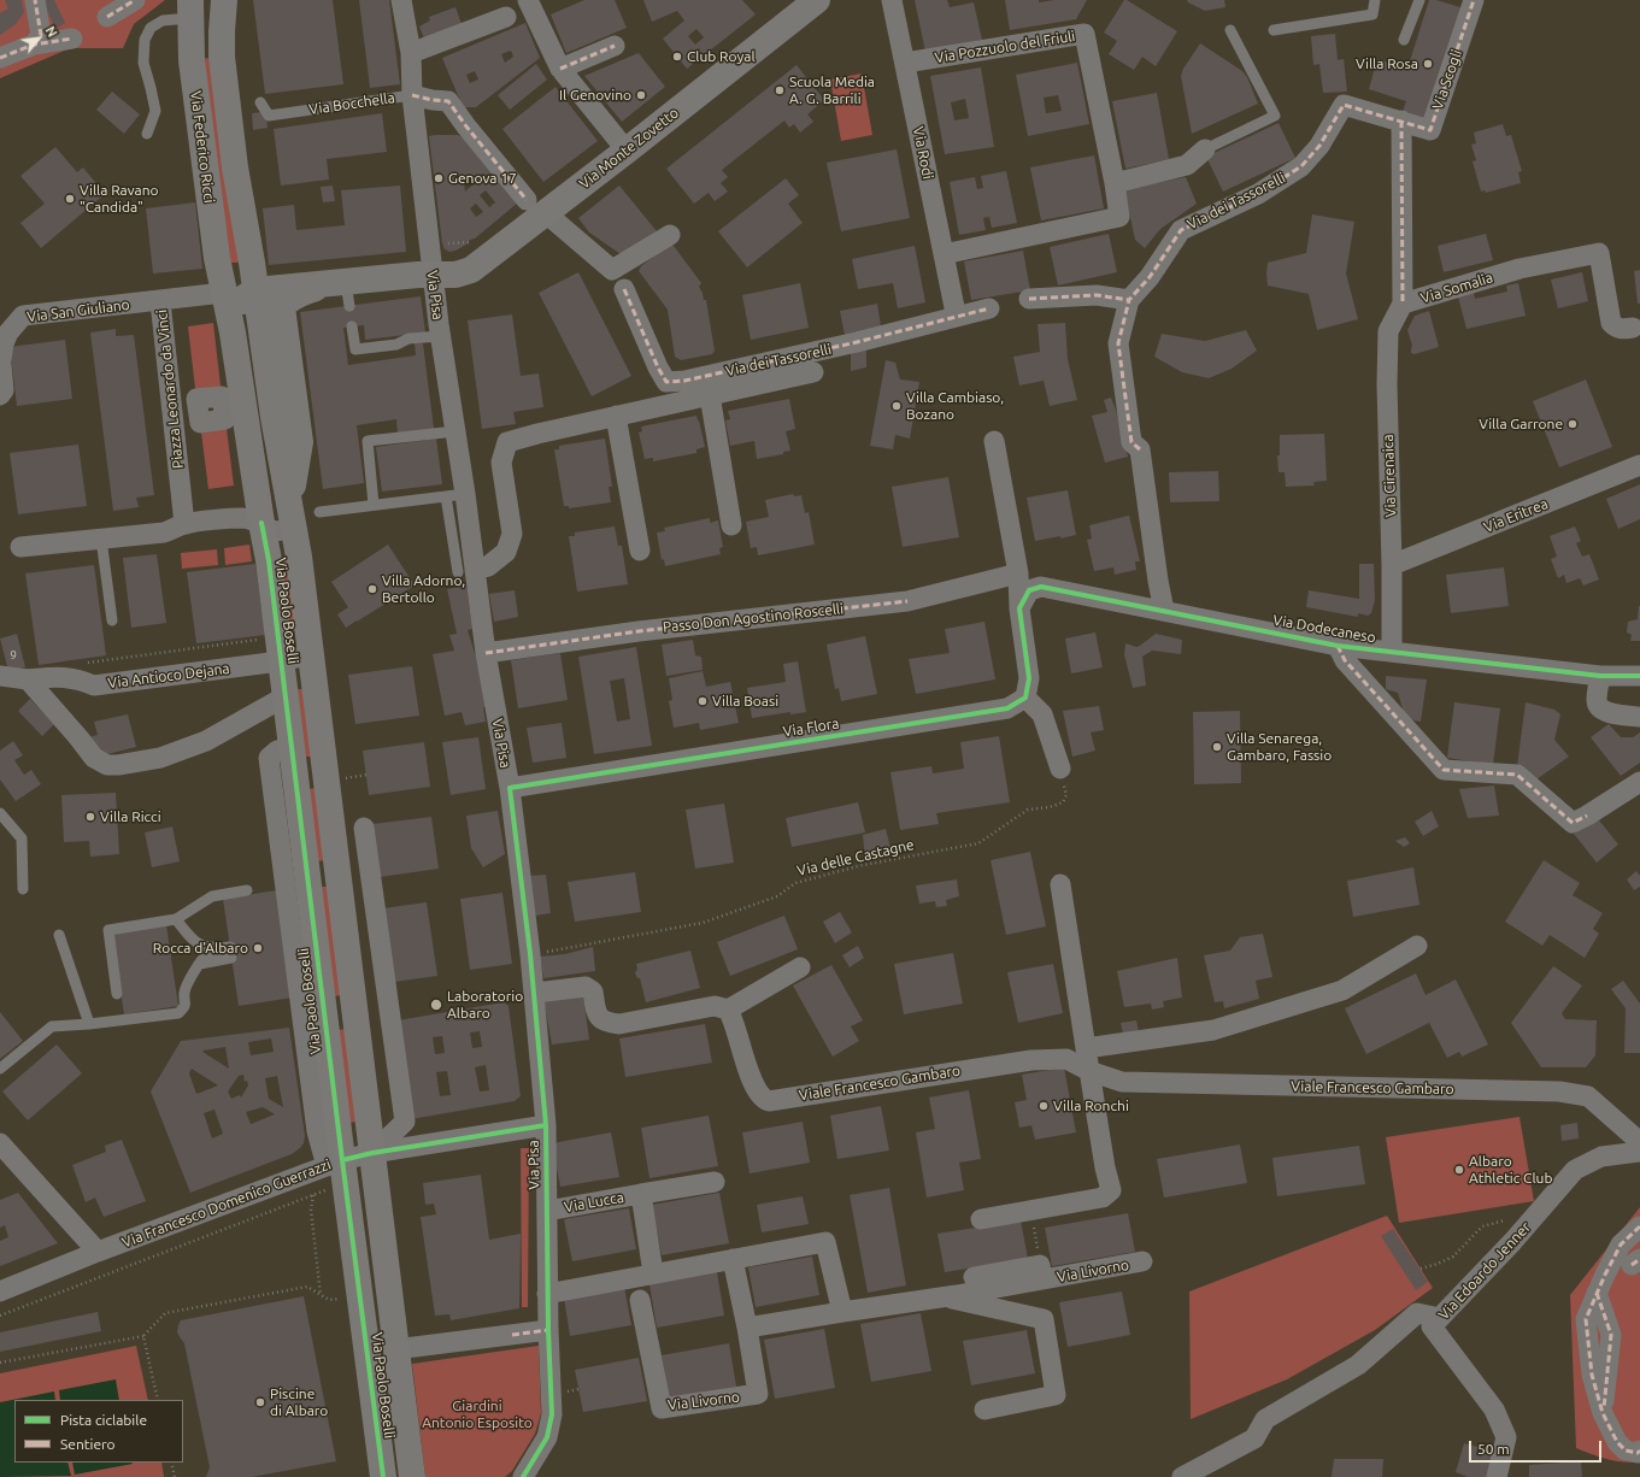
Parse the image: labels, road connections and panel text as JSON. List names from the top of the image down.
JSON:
{
  "streets": {
    "main road": ["Via Federico Ricci", "Via Monte Zovetto", "Via Paolo Boselli"],
    "street": [
      "Via Pozzuolo del Friuli",
      "Via Scogli",
      "Via Bocchella",
      "Via Rodi",
      "Via dei Tassorelli",
      "Via Somalia",
      "Via Pisa",
      "Via San Giuliano",
      "Piazza Leonardo da Vinci",
      "Via Cirenaica",
      "Via Eritrea",
      "Passo Don Agostino Roscelli",
      "Via Dodecaneso",
      "Via Antioco Dejana",
      "Via Flora",
      "Viale Francesco Gambaro",
      "Via Lucca",
      "Via Francesco Domenico Guerrazzi",
      "Via Livorno",
      "Via Edoardo Jenner"
    ],
    "path": ["Via delle Castagne"]
  },
  "crossings": [
    ["Via Pozzuolo del Friuli", "Via Rodi"],
    ["Via Scogli", "Via dei Tassorelli"],
    ["Via Scogli", "Via Somalia"],
    ["Via Bocchella", "Via Pisa"],
    ["Via Federico Ricci", "Piazza Leonardo da Vinci"],
    ["Via Monte Zovetto", "Via Pisa"],
    ["Via dei Tassorelli", "Via Somalia"],
    ["Via dei Tassorelli", "Via Dodecaneso"],
    ["Via Somalia", "Via Cirenaica"],
    ["Via Pisa", "Passo Don Agostino Roscelli"],
    ["Via Pisa", "Via Flora"],
    ["Via Pisa", "Via delle Castagne"],
    ["Via Pisa", "Via Lucca"],
    ["Via Pisa", "Via Francesco Domenico Guerrazzi"],
    ["Via San Giuliano", "Piazza Leonardo da Vinci"],
    ["Via Cirenaica", "Via Eritrea"],
    ["Via Cirenaica", "Via Dodecaneso"],
    ["Via Paolo Boselli", "Via Antioco Dejana"],
    ["Via Paolo Boselli", "Via Francesco Domenico Guerrazzi"]
  ],
  "parks": ["Giardini Antonio Esposito"],
  "places": [
    "Club Royal",
    "Villa Rosa",
    "Scuola Media A. G. Barrili",
    "Il Genovino",
    "Genova 17",
    "Villa Ravano \"Candida\"",
    "Villa Cambiaso, Bozano",
    "Villa Garrone",
    "Villa Adorno, Bertollo",
    "Villa Boasi",
    "Villa Senarega, Gambaro, Fassio",
    "Villa Ricci",
    "Rocca d'Albaro",
    "Laboratorio Albaro",
    "Villa Ronchi",
    "Albaro Athletic Club",
    "Piscine di Albaro"
  ],
  "house_numbers": ["9"],
  "legend": ["Pista ciclabile", "Sentiero"],
  "scale_bar": "50 m",
  "north": "top right"
}
